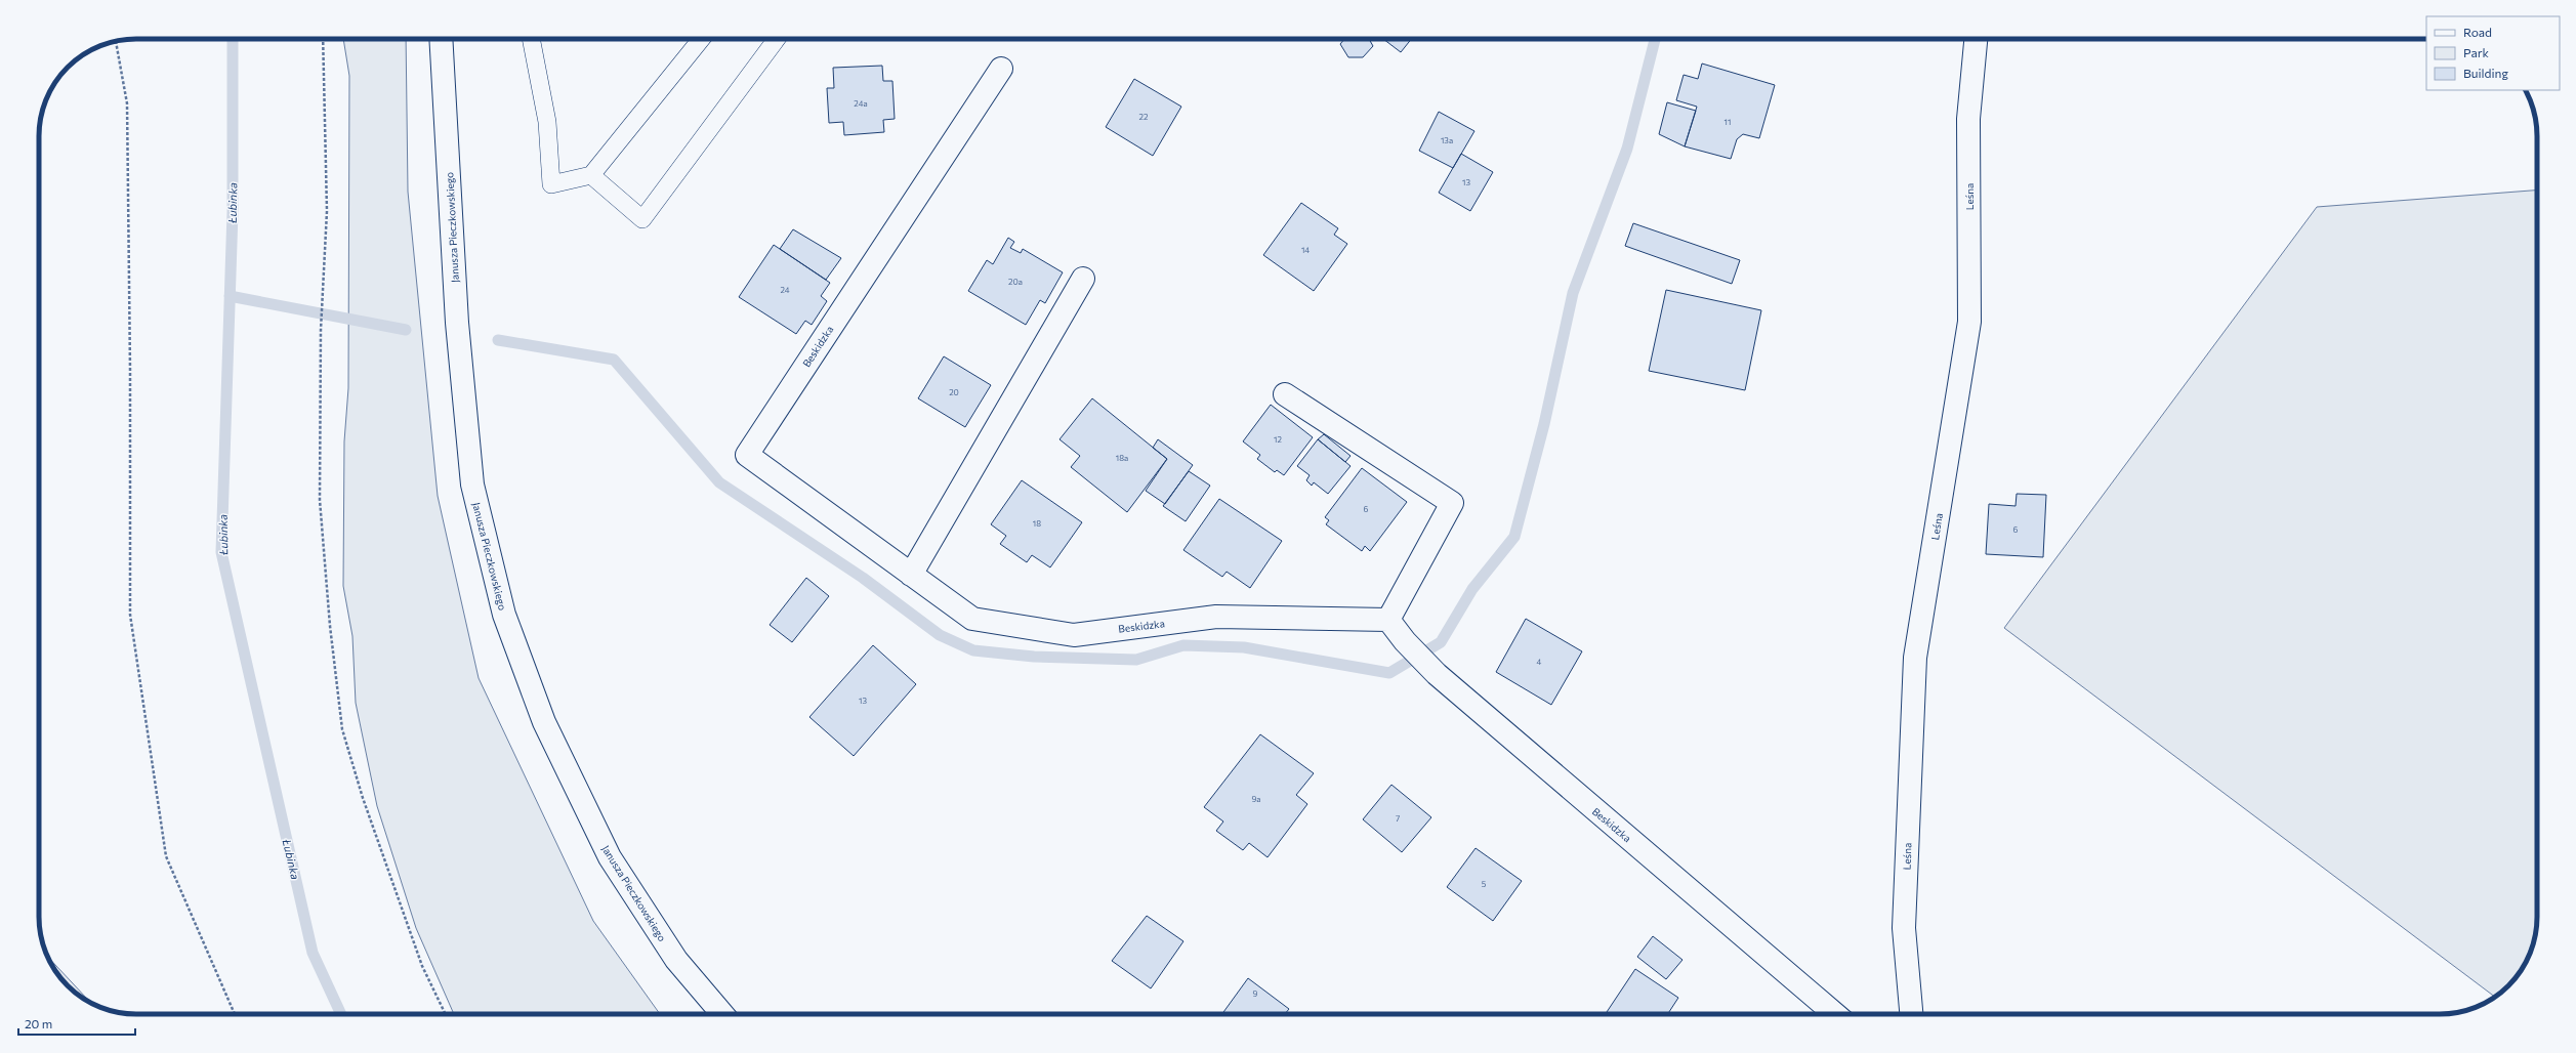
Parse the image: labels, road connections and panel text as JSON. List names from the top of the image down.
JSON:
{
  "streets": {
    "street": ["Leśna", "Janusza Pieczkowskiego", "Beskidzka"]
  },
  "water": ["Łubinka"],
  "house_numbers": [
    "24a",
    "22",
    "11",
    "13a",
    "13",
    "14",
    "20a",
    "24",
    "20",
    "12",
    "18a",
    "6",
    "18",
    "6",
    "4",
    "13",
    "9a",
    "7",
    "5",
    "9"
  ],
  "legend": ["Road", "Park", "Building"],
  "scale_bar": "20 m"
}
